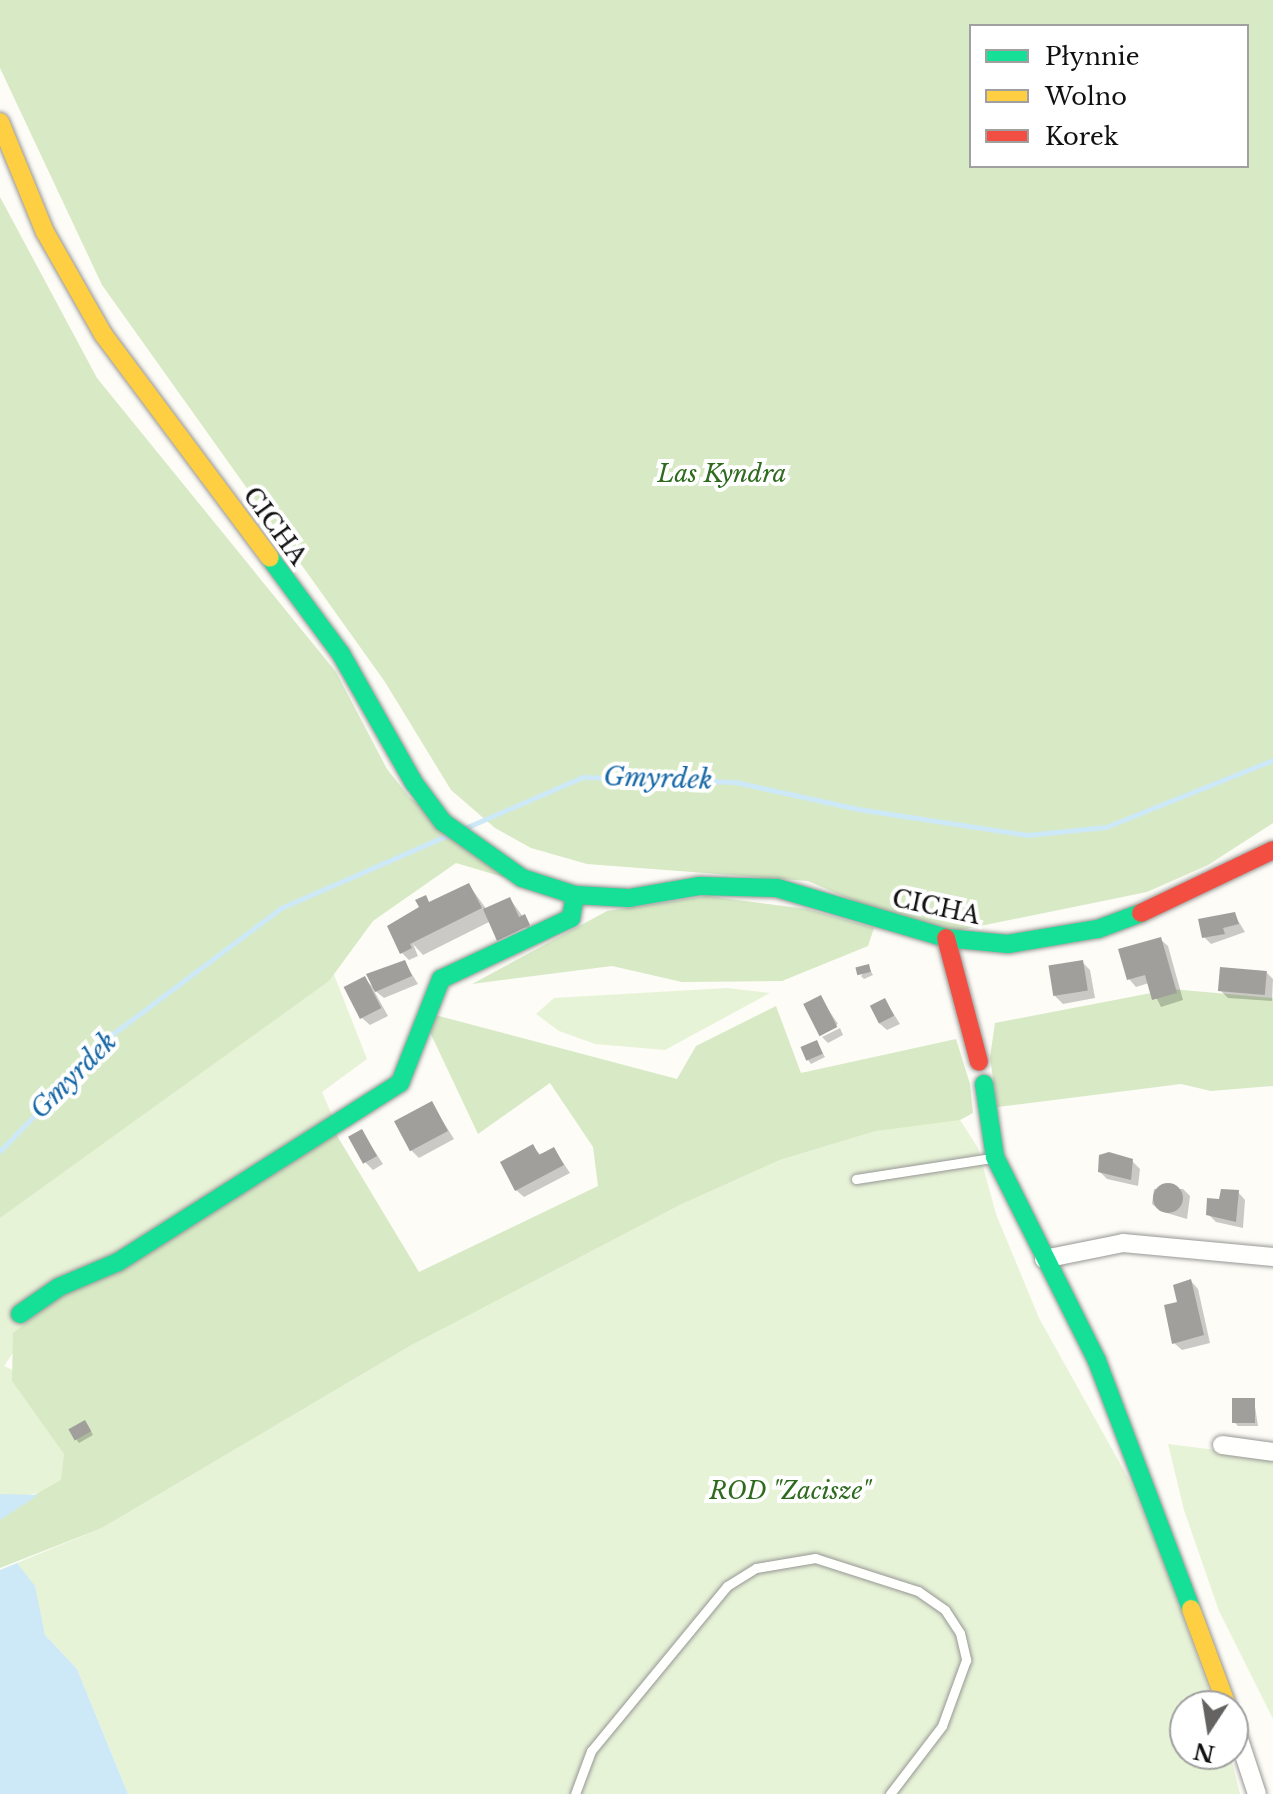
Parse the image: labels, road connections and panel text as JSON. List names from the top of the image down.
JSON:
{
  "streets": {
    "street": ["CICHA"]
  },
  "water": ["Gmyrdek"],
  "parks": ["Las Kyndra", "ROD \"Zacisze\""],
  "legend": ["Płynnie", "Wolno", "Korek"],
  "north": "bottom"
}
